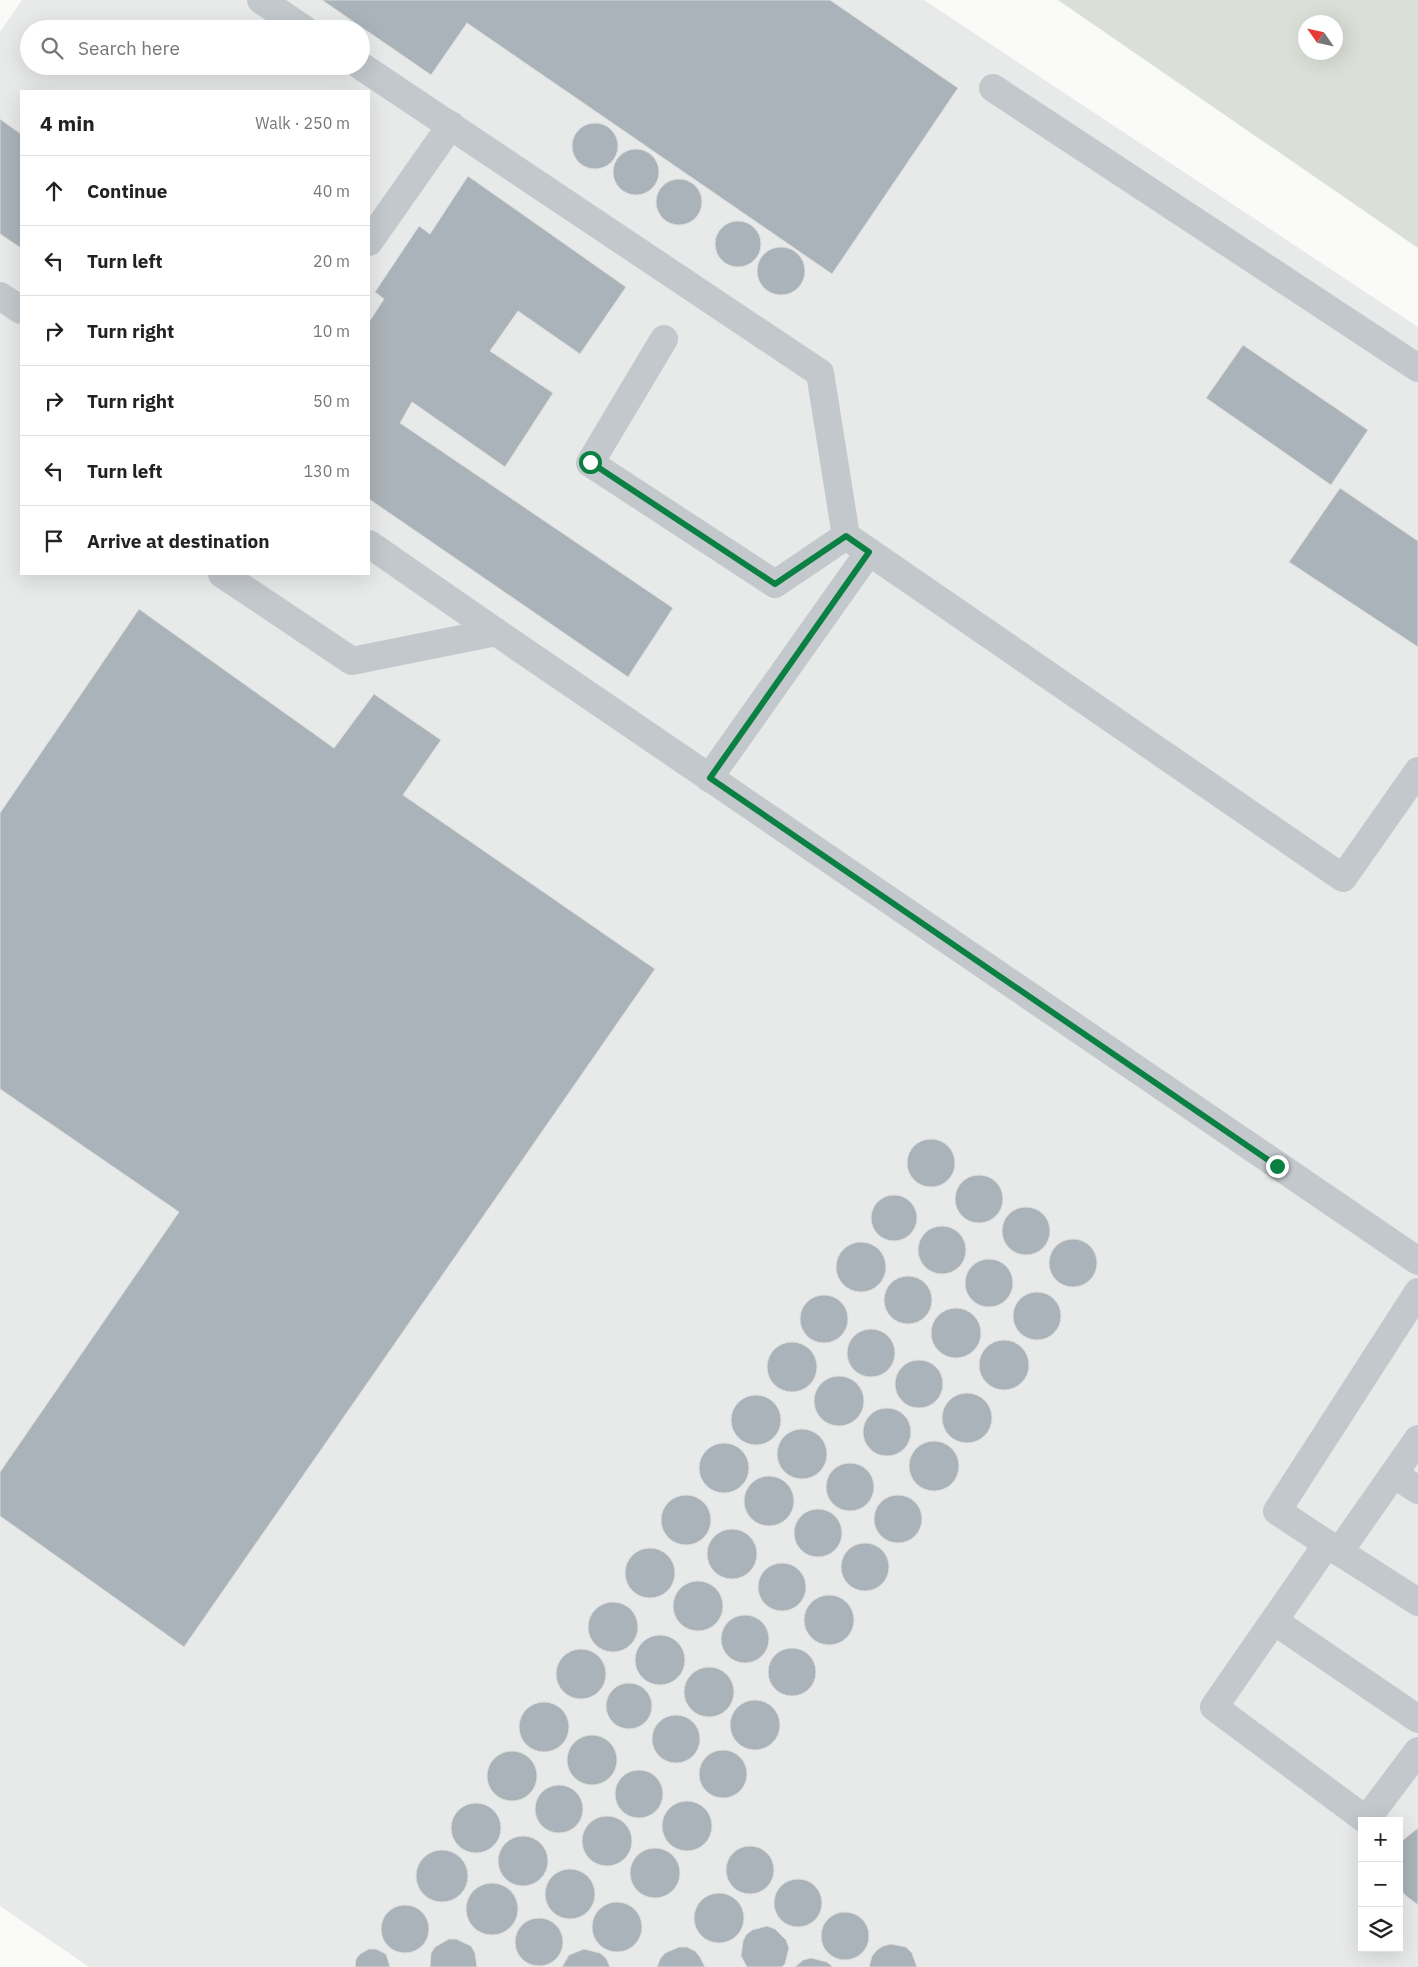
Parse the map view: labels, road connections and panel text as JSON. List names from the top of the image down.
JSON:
{
  "north": "top left",
  "page": {
    "search": "Search here",
    "heading": ["4 min", "Walk · 250 m"],
    "list": [
      ["Continue", "40 m"],
      ["Turn left", "20 m"],
      ["Turn right", "10 m"],
      ["Turn right", "50 m"],
      ["Turn left", "130 m"],
      "Arrive at destination"
    ],
    "map_buttons": ["+", "−"]
  }
}
